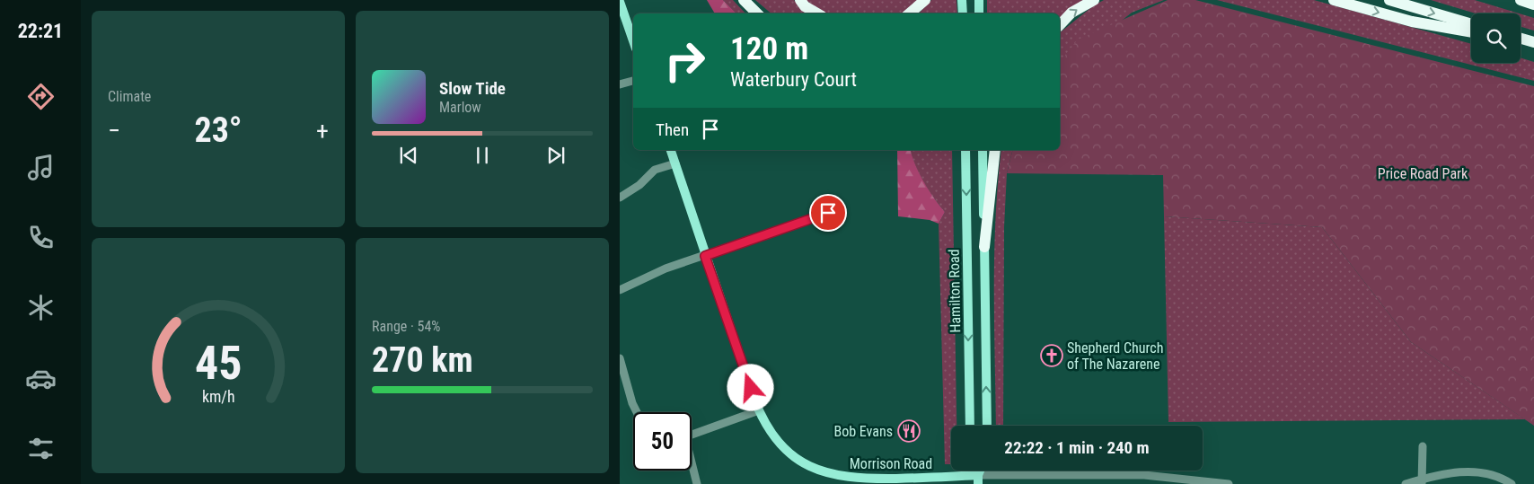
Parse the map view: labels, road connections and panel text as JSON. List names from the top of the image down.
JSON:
{
  "streets": {
    "main road": ["Hamilton Road", "Morrison Road"]
  },
  "parks": ["Price Road Park"],
  "places": {
    "church": ["Shepherd Church of The Nazarene"],
    "restaurant": ["Bob Evans"]
  },
  "page": {
    "tabs": "22:21",
    "tile": [
      "Climate",
      ["Range · 54%", "270 km"]
    ],
    "turn": ["120 m", "Waterbury Court"],
    "song": ["Slow Tide", "Marlow"],
    "then": "Then",
    "heat": ["−", "23°", "+"],
    "limit": "50",
    "trip": "22:22 · 1 min · 240 m",
    "gauge": ["45", "km/h"]
  }
}
